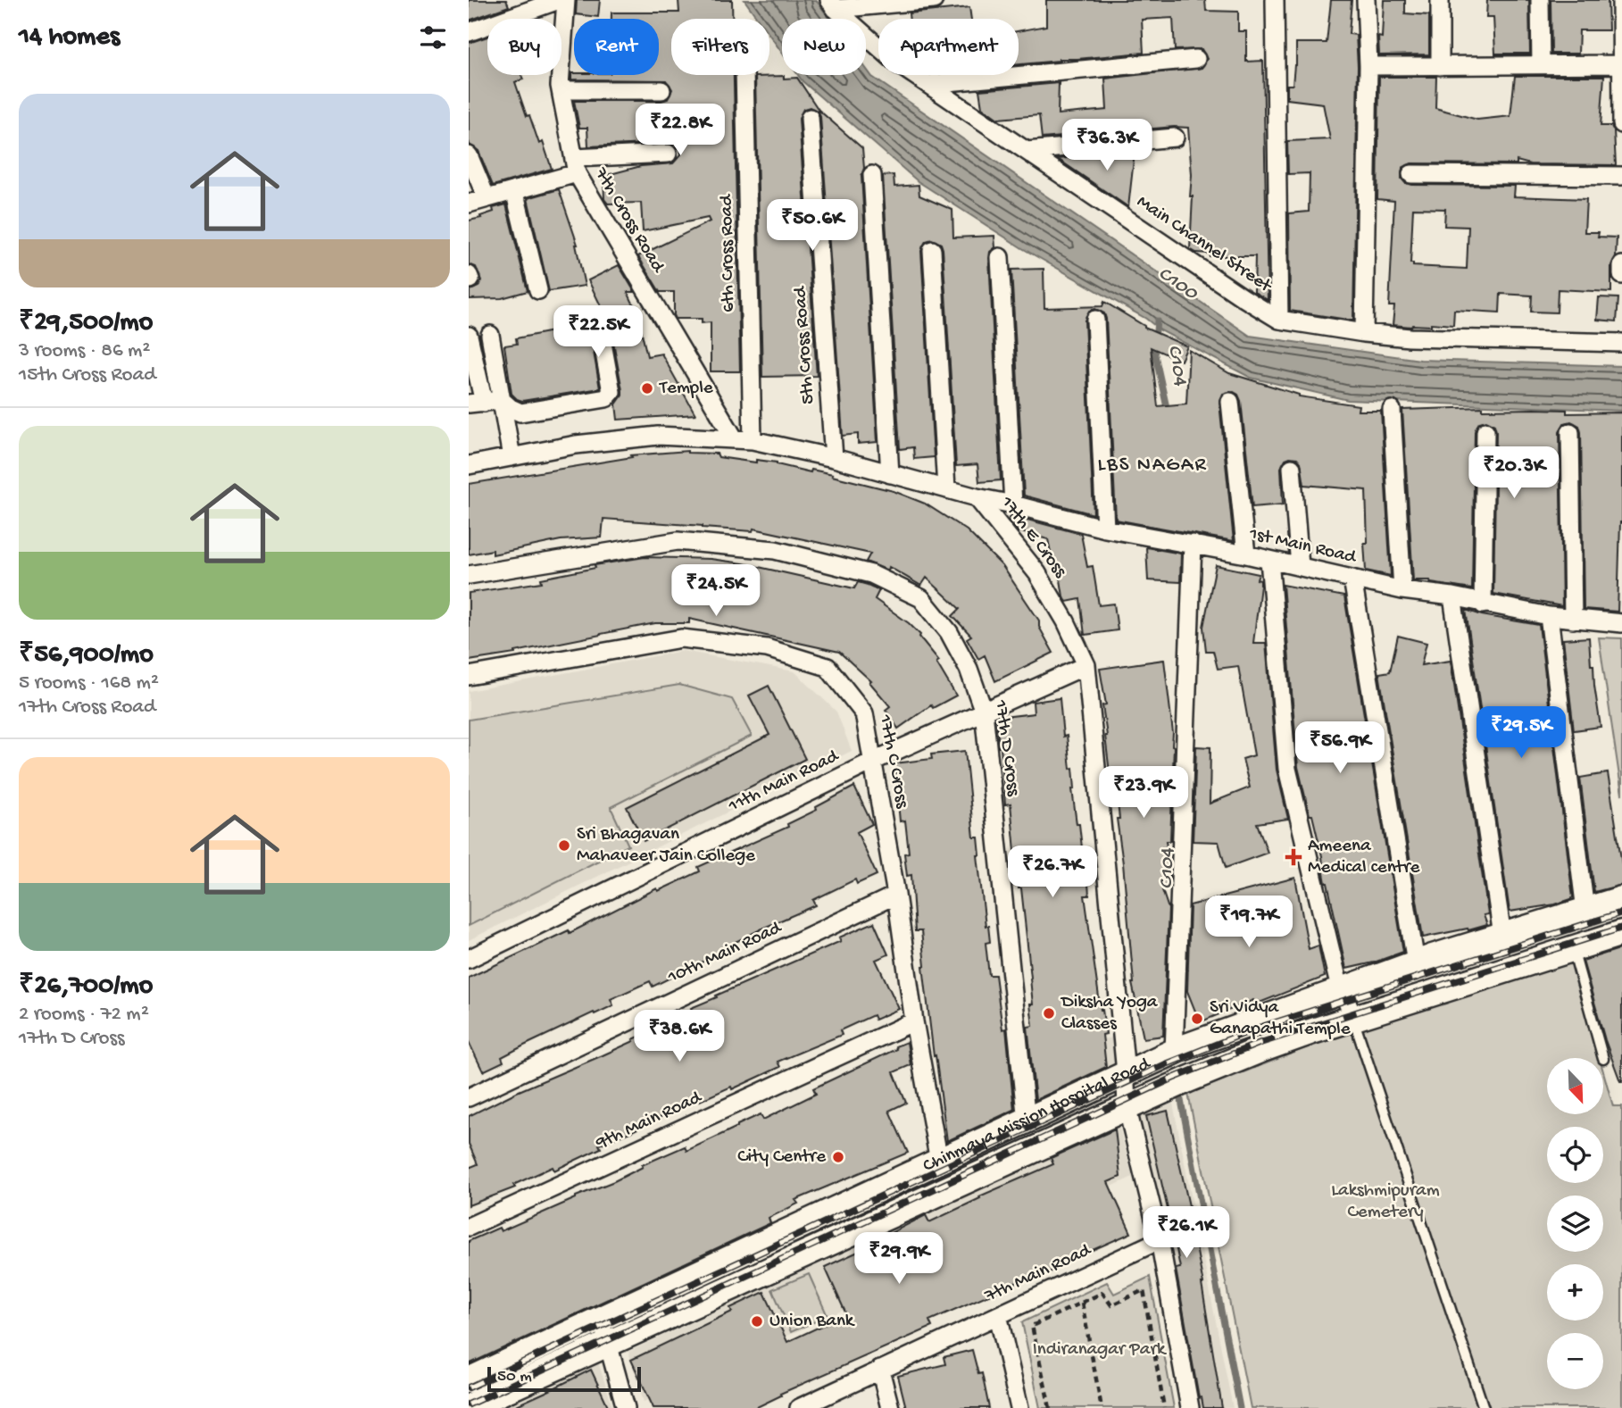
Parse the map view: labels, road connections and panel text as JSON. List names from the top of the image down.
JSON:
{
  "streets": {
    "main road": ["Chinmaya Mission Hospital Road"],
    "street": [
      "7th Cross Road",
      "Main Channel Street",
      "6th Cross Road",
      "5th Cross Road",
      "17th E Cross",
      "1st Main Road",
      "17th D Cross",
      "17th C Cross",
      "11th Main Road",
      "10th Main Road",
      "9th Main Road",
      "7th Main Road"
    ]
  },
  "crossings": [
    ["7th Cross Road", "17th E Cross"],
    ["6th Cross Road", "17th E Cross"],
    ["5th Cross Road", "17th E Cross"],
    ["17th E Cross", "1st Main Road"],
    ["17th E Cross", "11th Main Road"],
    ["17th E Cross", "Chinmaya Mission Hospital Road"],
    ["17th E Cross", "7th Main Road"],
    ["17th D Cross", "11th Main Road"],
    ["17th D Cross", "Chinmaya Mission Hospital Road"],
    ["17th C Cross", "11th Main Road"],
    ["17th C Cross", "10th Main Road"],
    ["17th C Cross", "Chinmaya Mission Hospital Road"],
    ["17th C Cross", "9th Main Road"]
  ],
  "districts": ["LBS NAGAR"],
  "water": ["C100", "C104"],
  "parks": ["Lakshmipuram Cemetery", "Indiranagar Park"],
  "places": {
    "other": [
      "Temple",
      "Sri Bhagavan Mahaveer Jain College",
      "Diksha Yoga Classes",
      "Sri Vidya Ganapathi Temple",
      "City Centre",
      "Union Bank"
    ],
    "health": ["Ameena Medical centre"]
  },
  "scale_bar": "50 m",
  "north": "bottom right",
  "page": {
    "heading": "14 homes",
    "chip": [
      "Buy",
      "Rent",
      "Filters",
      "New",
      "Apartment"
    ],
    "list": [
      {
        "name": "₹29,500/mo",
        "note": "3 rooms · 86 m² · 15th Cross Road"
      },
      {
        "name": "₹56,900/mo",
        "note": "5 rooms · 168 m² · 17th Cross Road"
      },
      {
        "name": "₹26,700/mo",
        "note": "2 rooms · 72 m² · 17th D Cross"
      }
    ],
    "price": [
      "₹22.8K",
      "₹36.3K",
      "₹50.6K",
      "₹22.5K",
      "₹20.3K",
      "₹24.5K",
      "₹29.5K",
      "₹56.9K",
      "₹23.9K",
      "₹26.7K",
      "₹19.7K",
      "₹38.6K",
      "₹26.1K",
      "₹29.9K"
    ],
    "map_buttons": ["+", "−"],
    "scale": "50 m"
  }
}
